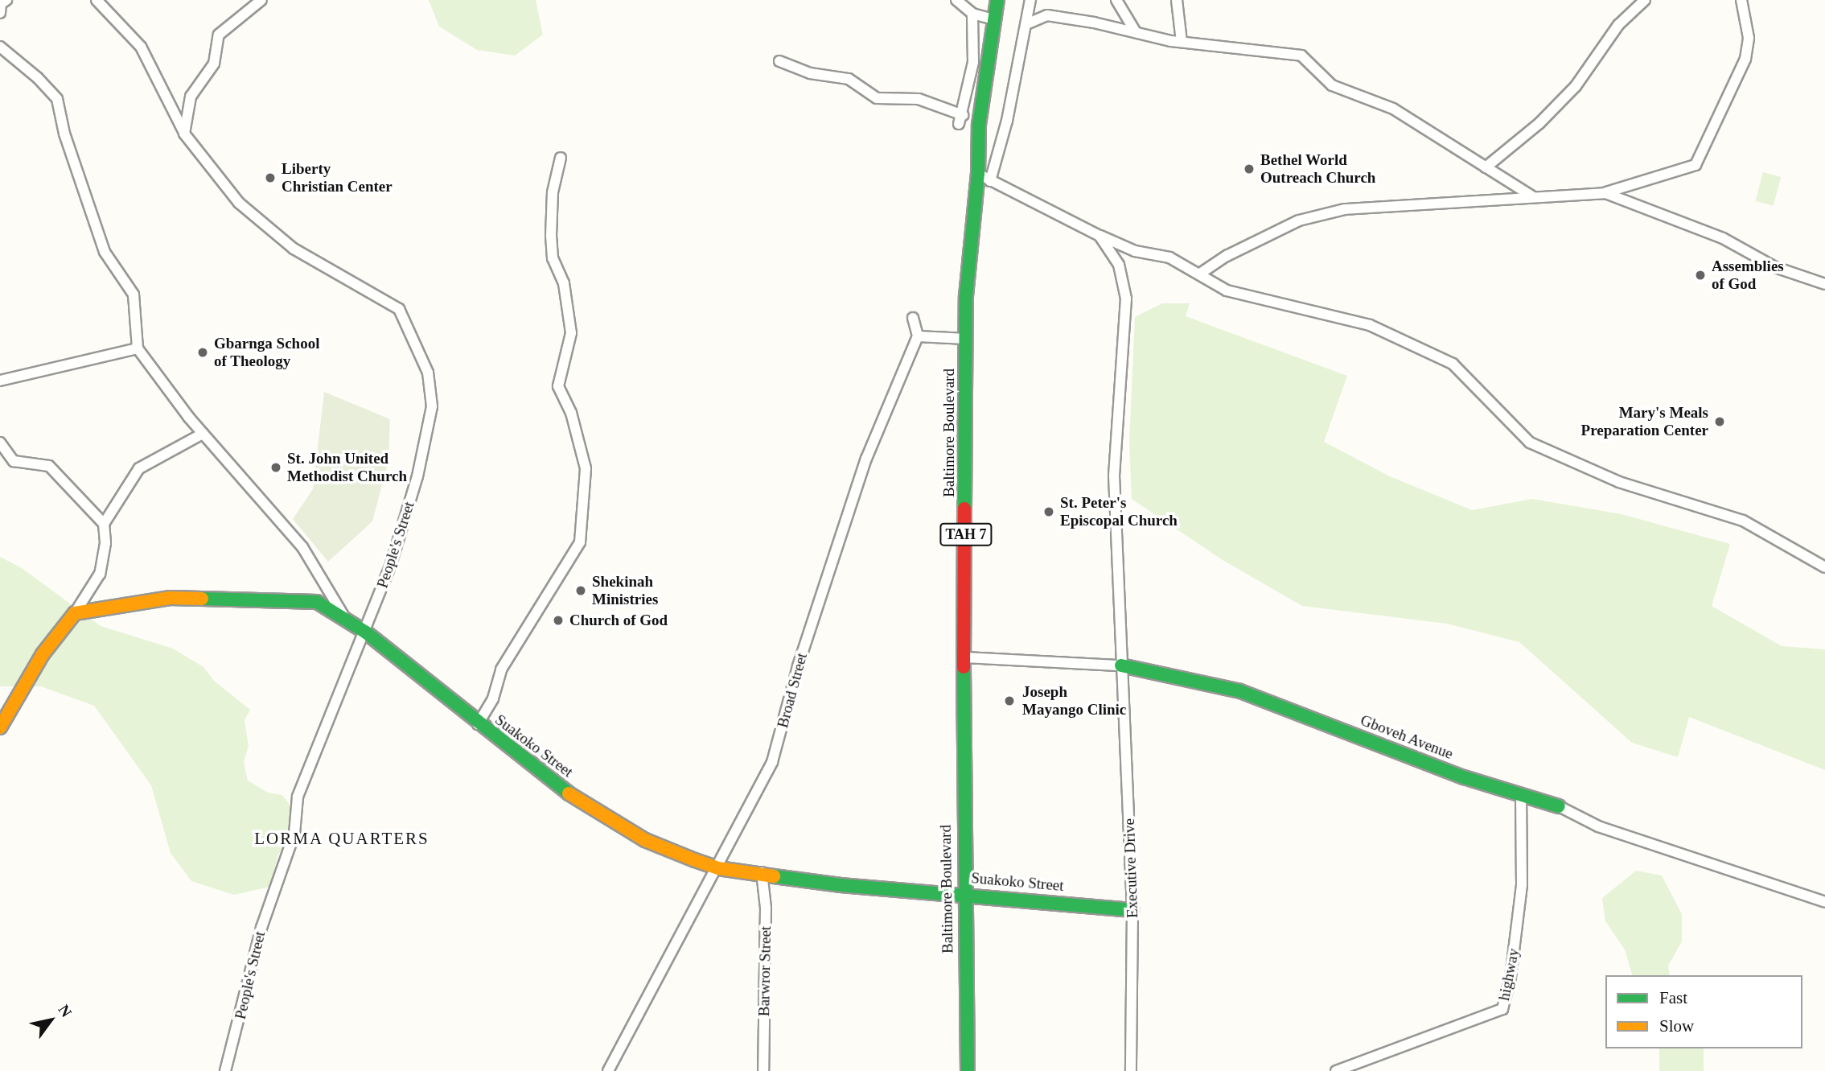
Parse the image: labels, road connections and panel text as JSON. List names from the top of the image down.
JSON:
{
  "streets": {
    "main road": [
      "Baltimore Boulevard",
      "TAH 7",
      "Gboveh Avenue",
      "Suakoko Street"
    ],
    "street": [
      "People's Street",
      "Broad Street",
      "Executive Drive",
      "Barwror Street",
      "highway"
    ]
  },
  "crossings": [
    ["Baltimore Boulevard", "Gboveh Avenue"],
    ["Baltimore Boulevard", "Suakoko Street"],
    ["People's Street", "Suakoko Street"],
    ["Broad Street", "Suakoko Street"],
    ["Gboveh Avenue", "Executive Drive"],
    ["Gboveh Avenue", "highway"],
    ["Suakoko Street", "Executive Drive"],
    ["Suakoko Street", "Barwror Street"]
  ],
  "districts": ["LORMA QUARTERS"],
  "places": [
    "Bethel World Outreach Church",
    "Liberty Christian Center",
    "Assemblies of God",
    "Gbarnga School of Theology",
    "Mary's Meals Preparation Center",
    "St. John United Methodist Church",
    "St. Peter's Episcopal Church",
    "Shekinah Ministries",
    "Church of God",
    "Joseph Mayango Clinic"
  ],
  "legend": ["Fast", "Slow"],
  "north": "top right"
}
